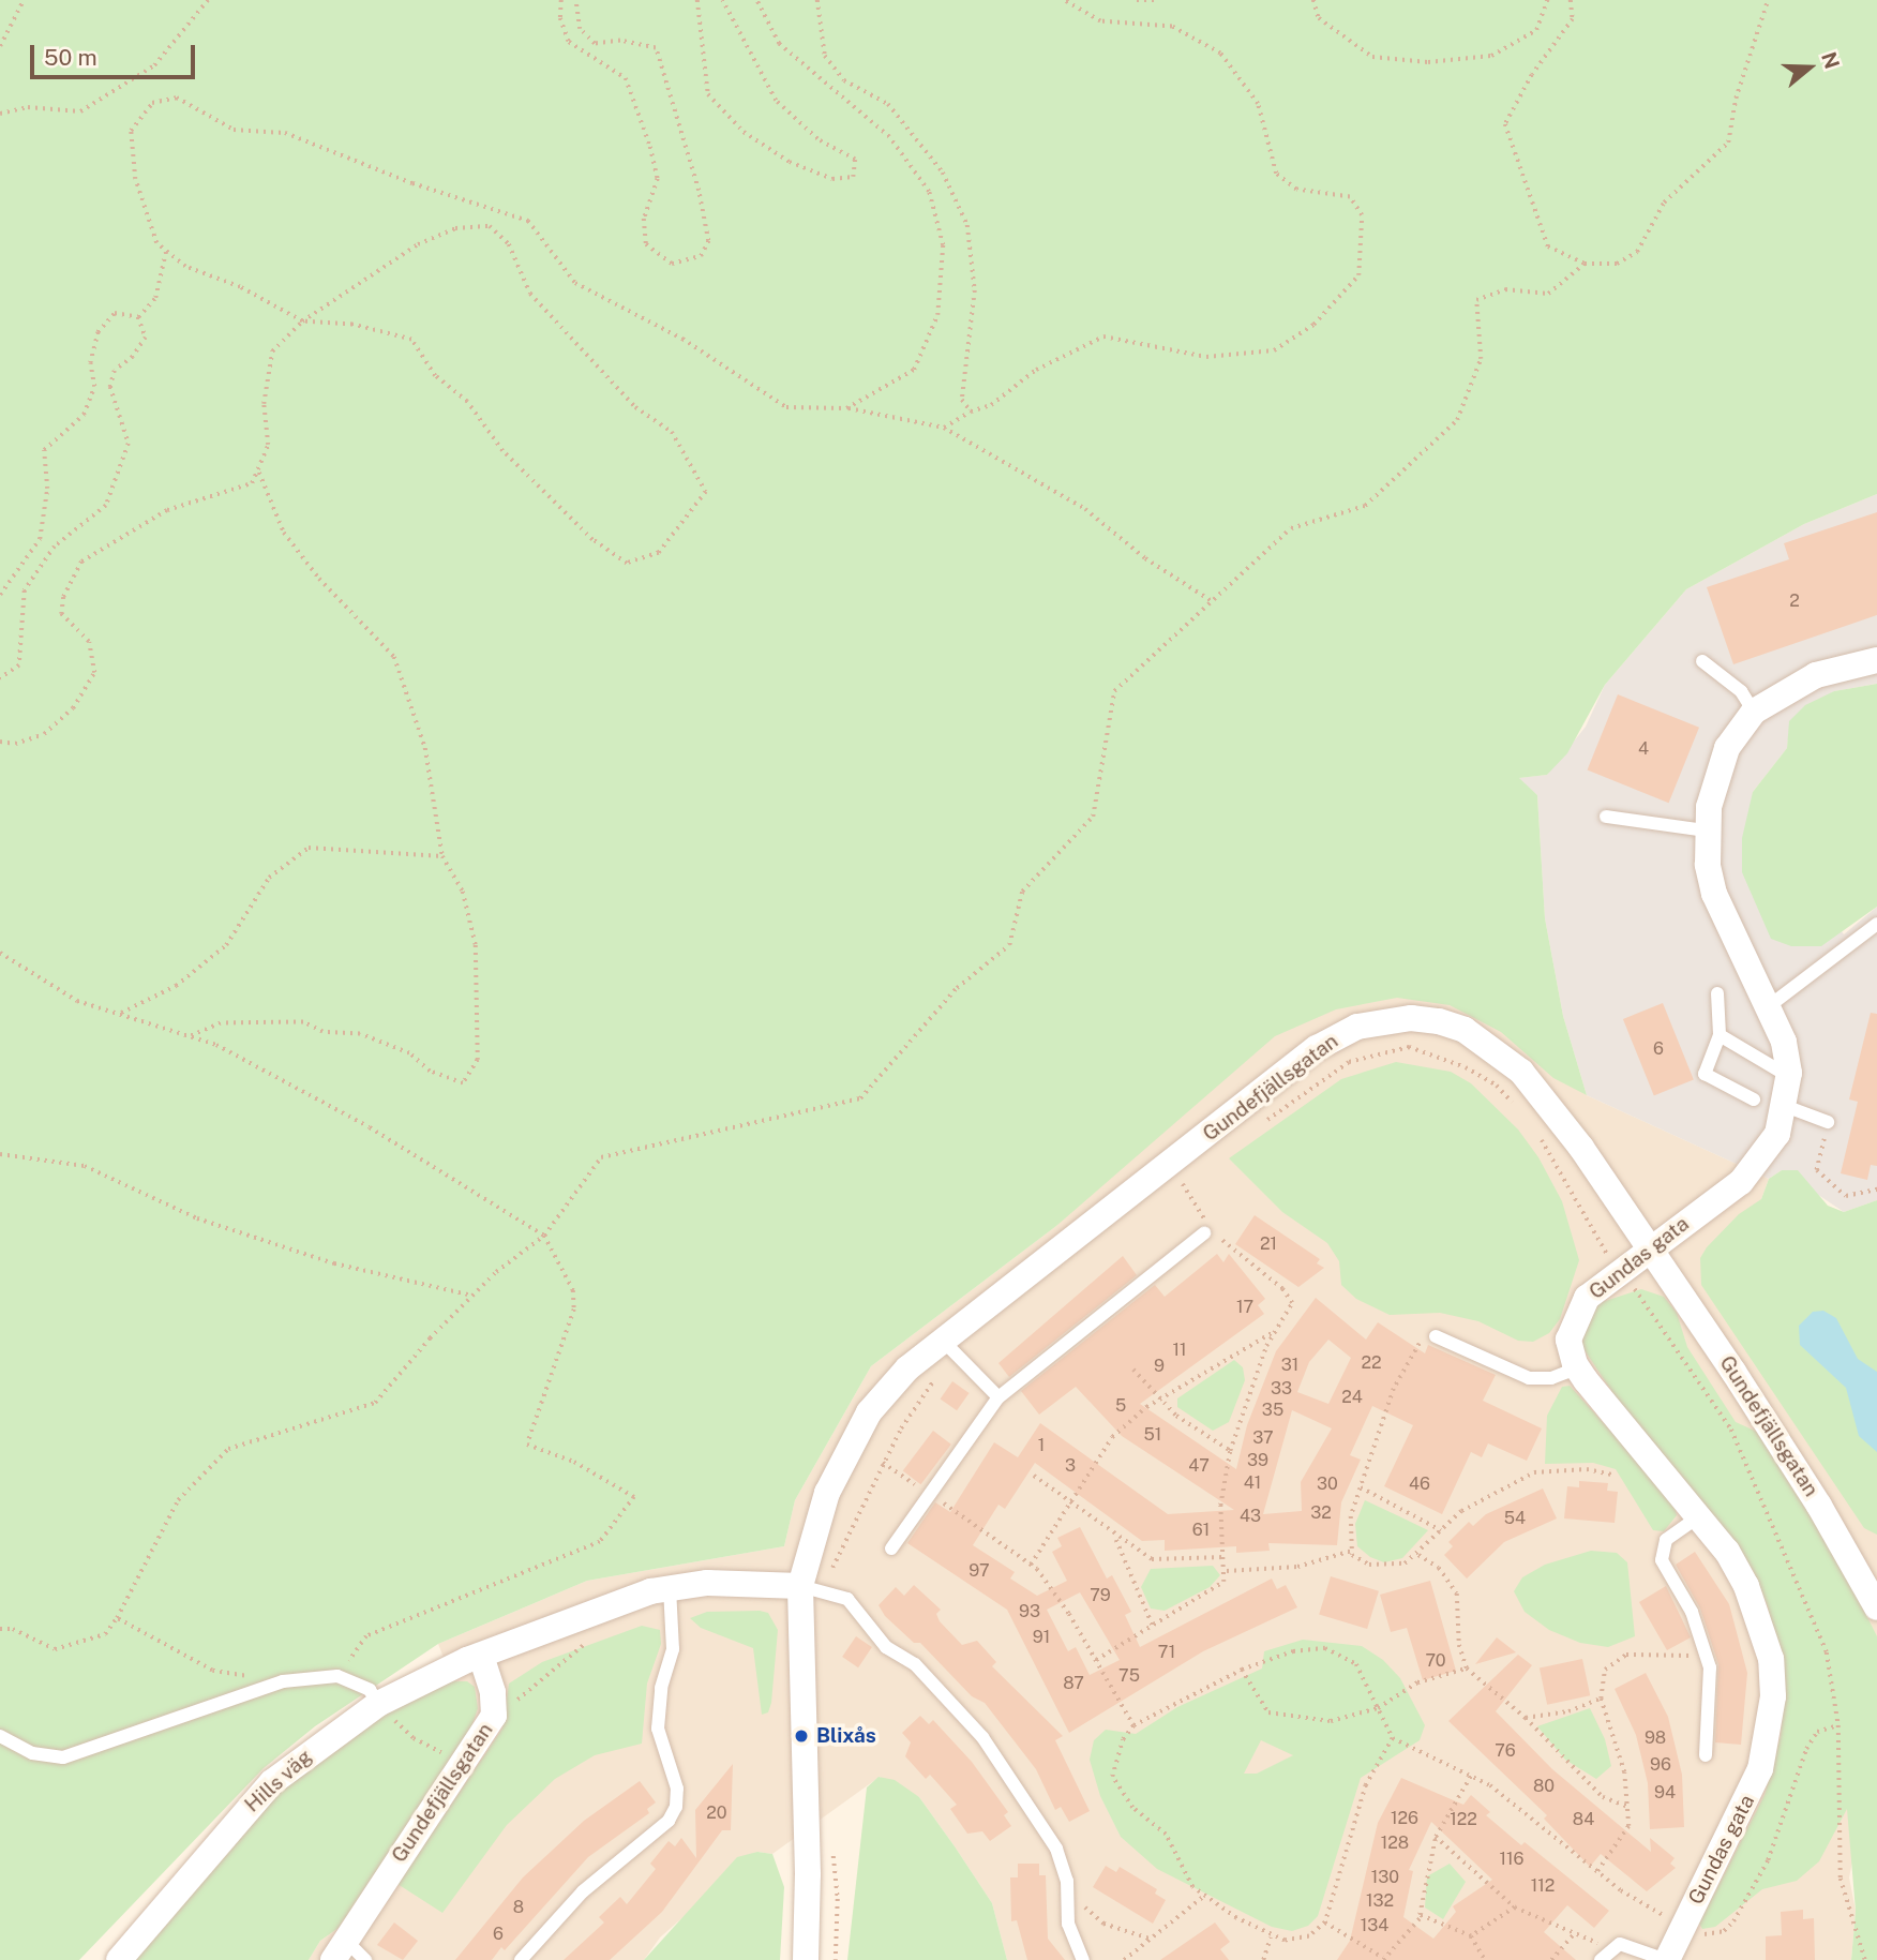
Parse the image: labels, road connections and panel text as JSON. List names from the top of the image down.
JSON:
{
  "streets": {
    "street": ["Gundefjällsgatan", "Gundas gata", "Hills väg"]
  },
  "crossings": [
    ["Gundefjällsgatan", "Gundas gata"],
    ["Gundefjällsgatan", "Hills väg"]
  ],
  "places": ["Blixås"],
  "house_numbers": [
    "2",
    "4",
    "6",
    "21",
    "17",
    "11",
    "22",
    "31",
    "9",
    "33",
    "24",
    "5",
    "35",
    "51",
    "37",
    "1",
    "39",
    "3",
    "47",
    "41",
    "30",
    "46",
    "32",
    "43",
    "54",
    "61",
    "97",
    "79",
    "93",
    "91",
    "71",
    "70",
    "75",
    "87",
    "98",
    "76",
    "96",
    "80",
    "94",
    "20",
    "126",
    "122",
    "84",
    "128",
    "116",
    "130",
    "112",
    "132",
    "8",
    "134",
    "6"
  ],
  "scale_bar": "50 m",
  "north": "right"
}
